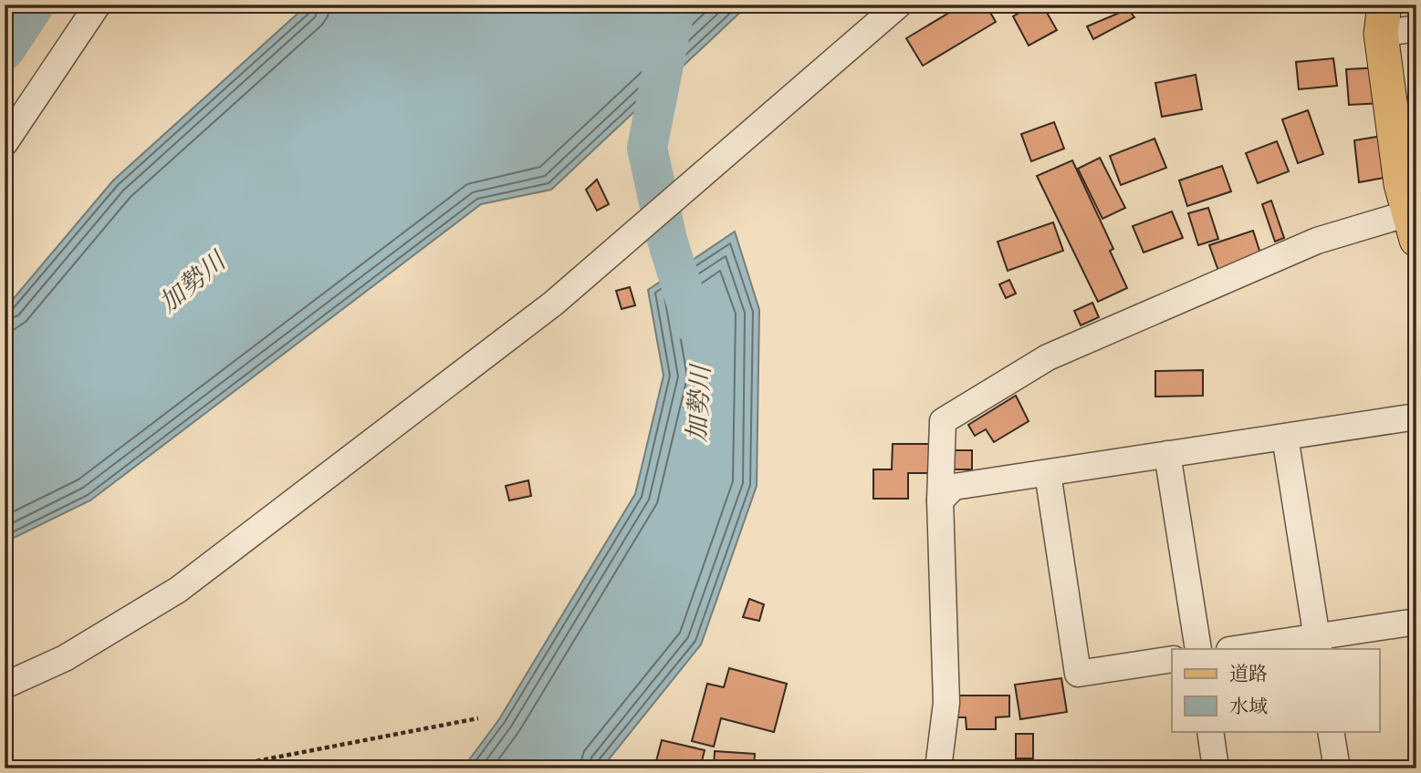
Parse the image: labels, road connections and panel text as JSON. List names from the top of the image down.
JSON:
{
  "water": ["加勢川"],
  "legend": ["道路", "水域"]
}
